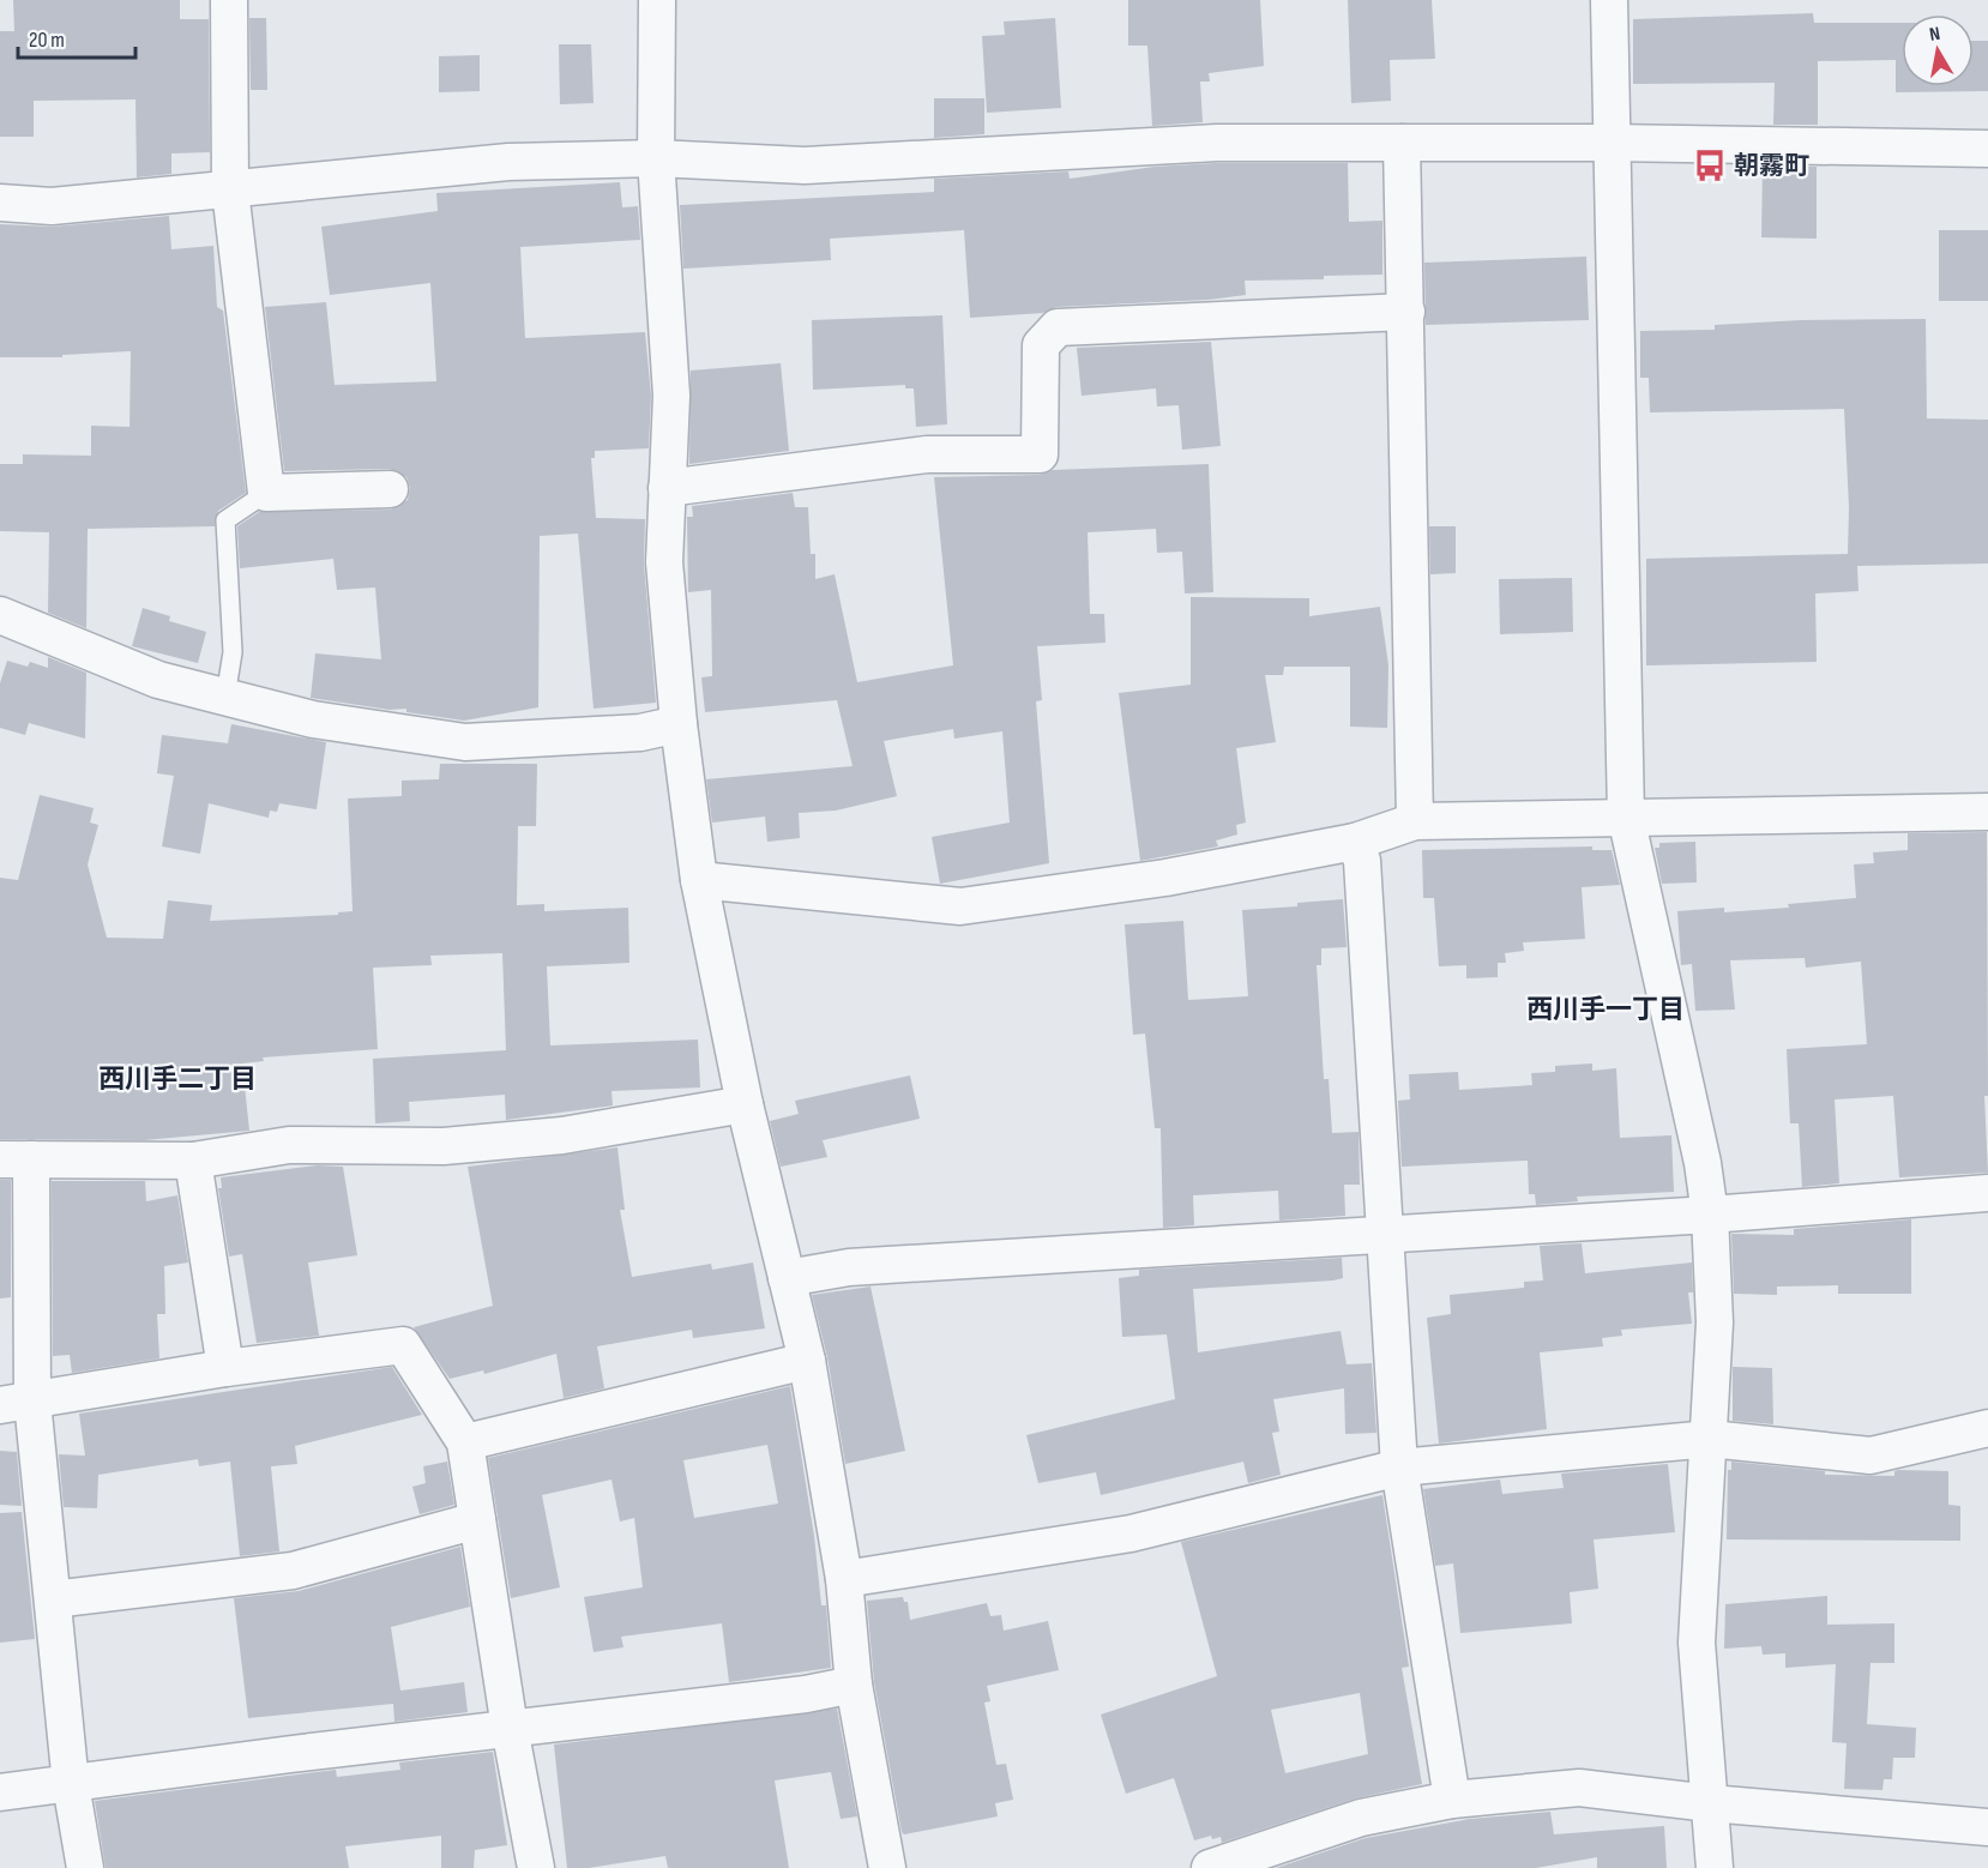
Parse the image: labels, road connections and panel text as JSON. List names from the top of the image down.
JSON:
{
  "districts": ["西川手一丁目", "西川手二丁目"],
  "places": {
    "bus stop": ["朝霧町"]
  },
  "scale_bar": "20 m",
  "north": "top"
}
